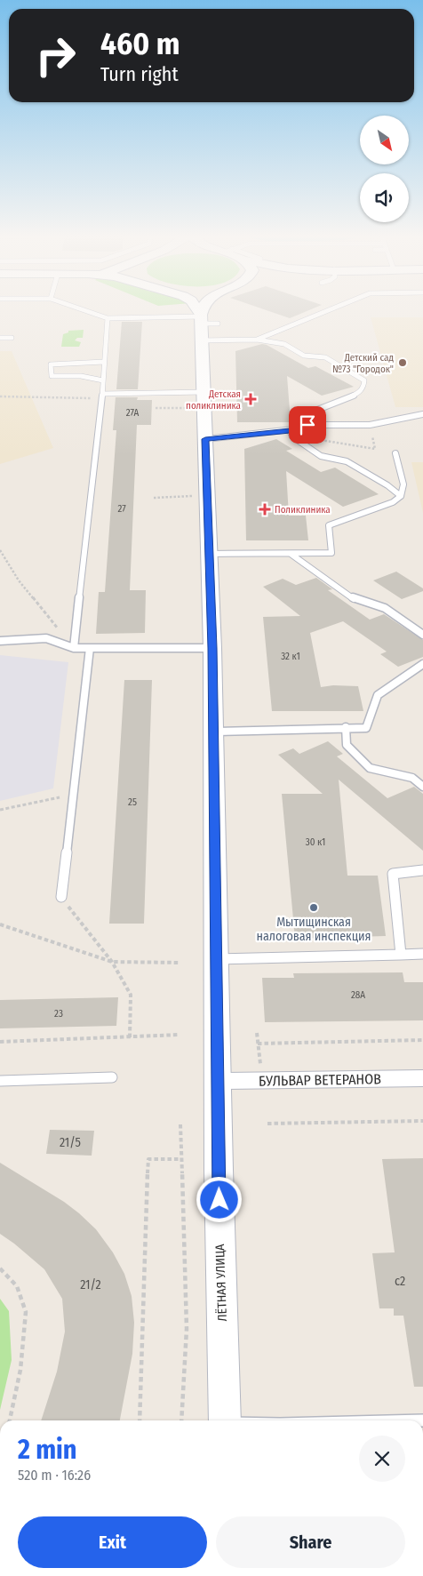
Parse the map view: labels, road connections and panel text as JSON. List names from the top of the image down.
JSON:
{
  "streets": {
    "street": ["БУЛЬВАР ВЕТЕРАНОВ", "ЛЁТНАЯ УЛИЦА"]
  },
  "crossings": [
    ["БУЛЬВАР ВЕТЕРАНОВ", "ЛЁТНАЯ УЛИЦА"]
  ],
  "places": {
    "other": ["Детский сад №73 \"Городок\"", "Мытищинская налоговая инспекция"],
    "health": ["Детская поликлиника", "Поликлиника"]
  },
  "house_numbers": [
    "27А",
    "27",
    "32 к1",
    "25",
    "30 к1",
    "28А",
    "23",
    "21/5",
    "с2",
    "21/2"
  ],
  "north": "bottom right",
  "page": {
    "turn": ["460 m", "Turn right"],
    "heading": ["2 min", "520 m · 16:26"],
    "buttons": ["Exit", "Share"]
  }
}
